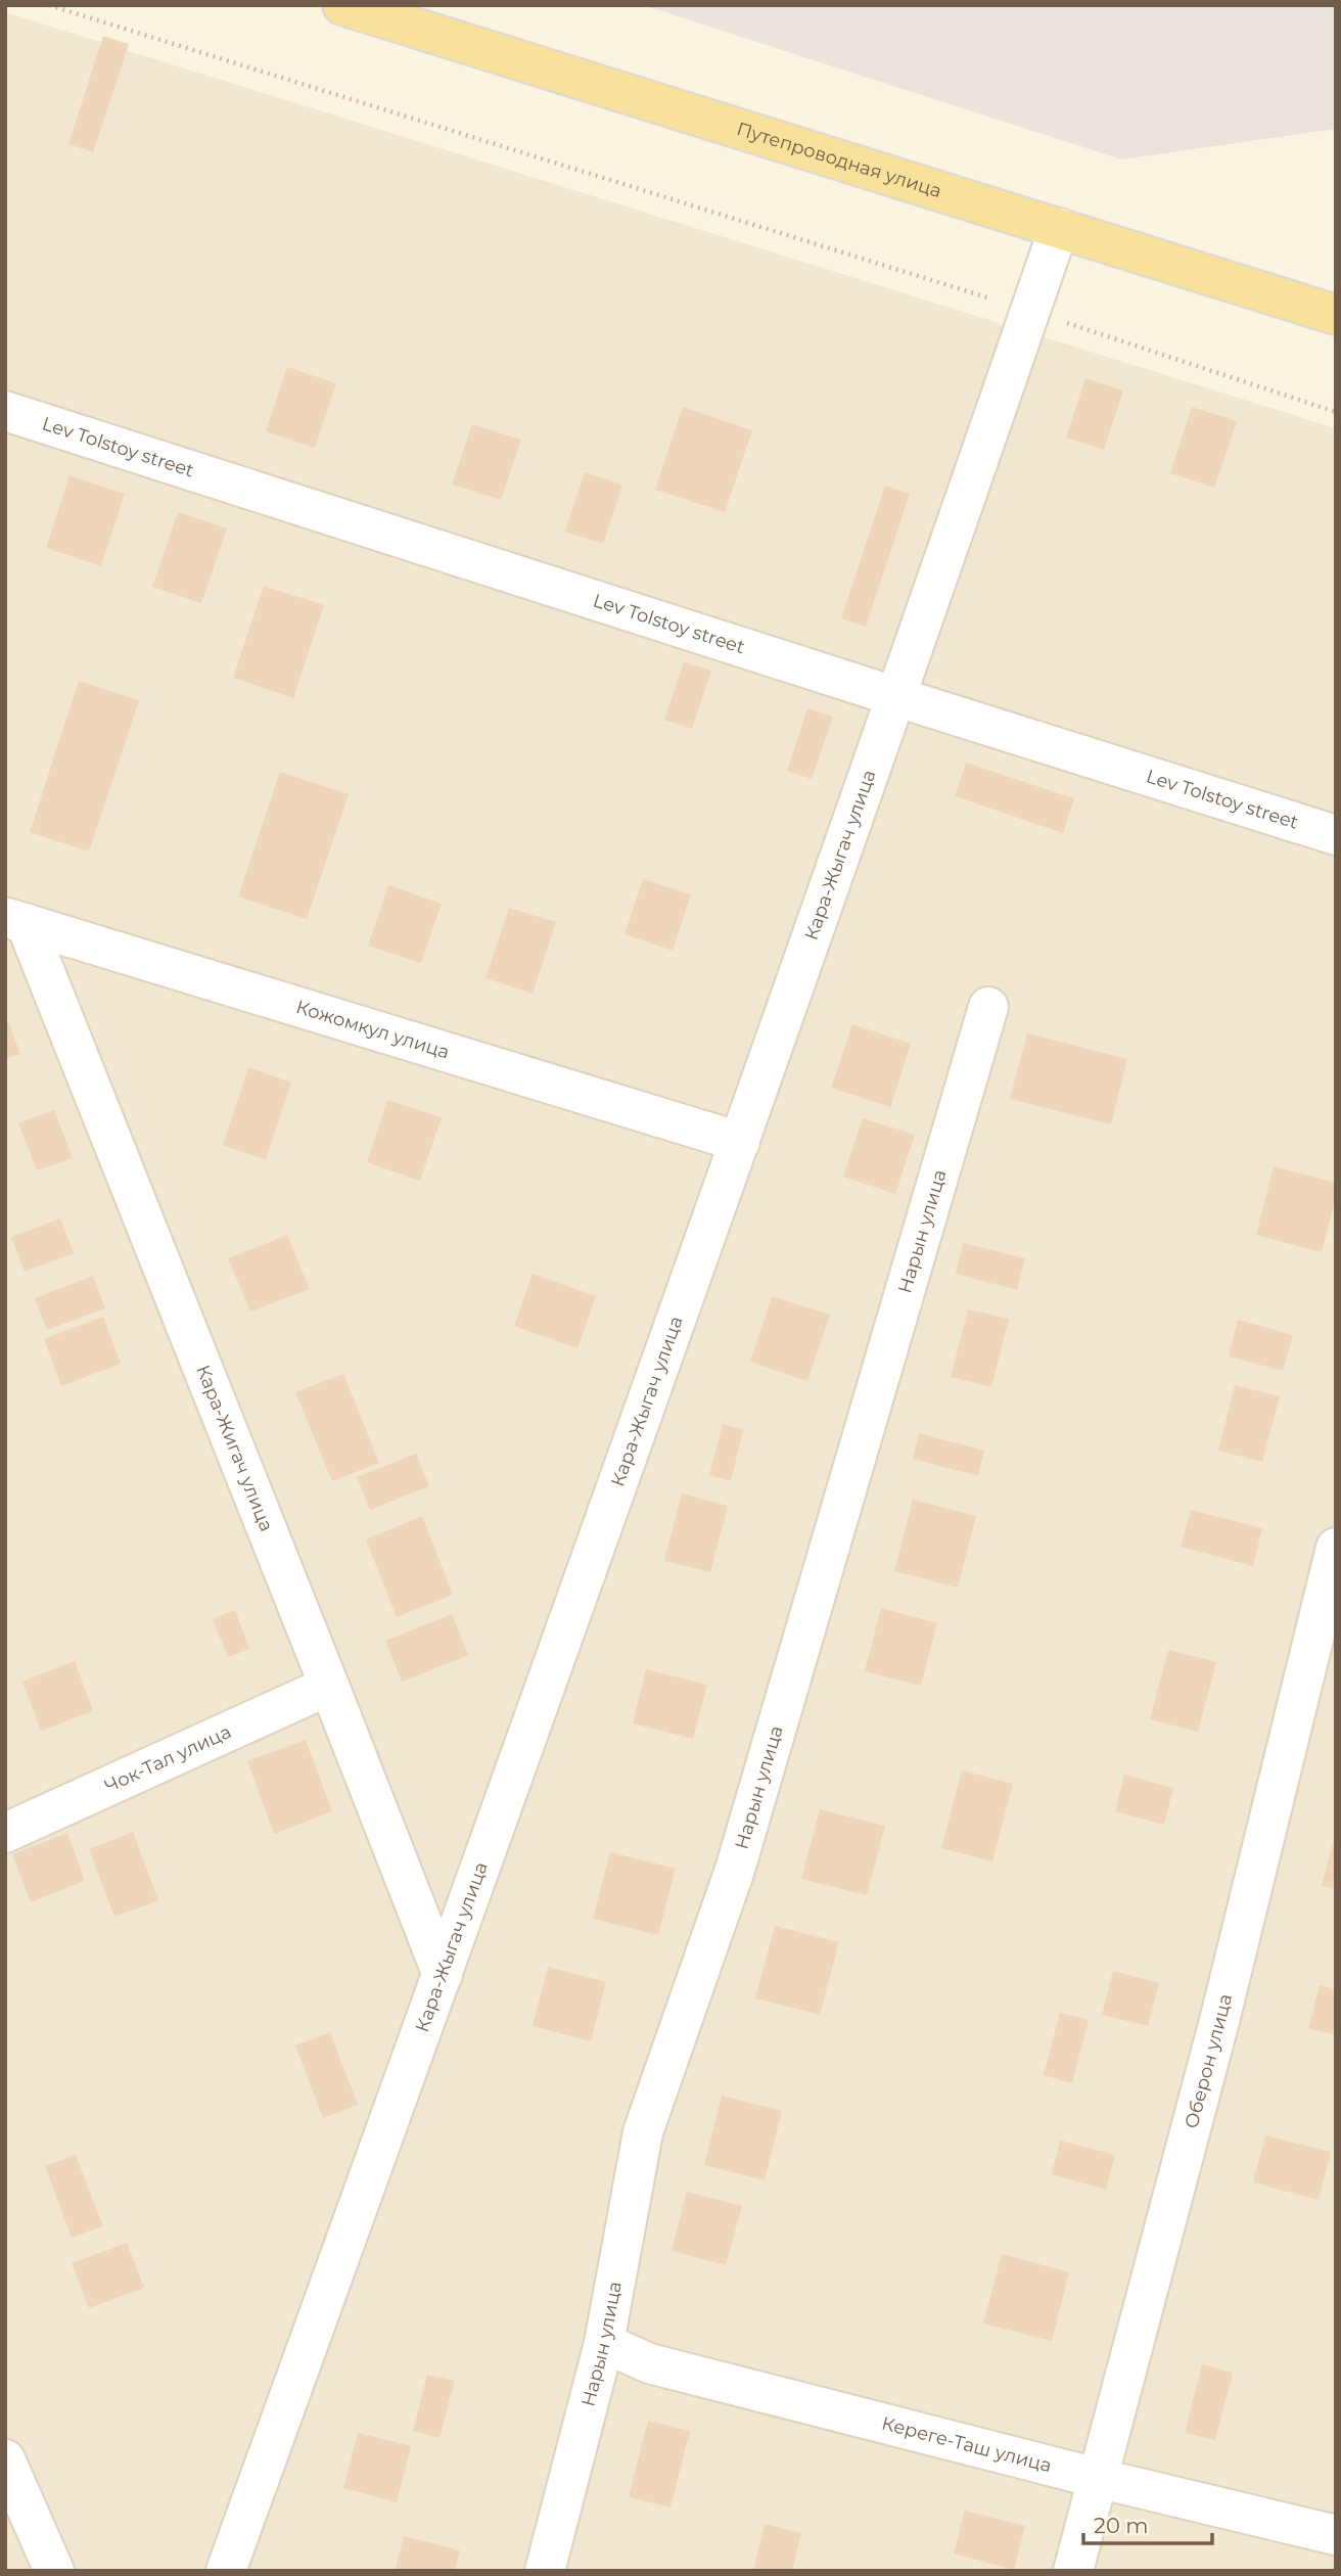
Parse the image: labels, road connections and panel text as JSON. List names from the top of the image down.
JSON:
{
  "streets": {
    "main road": ["Путепроводная улица"],
    "street": [
      "Lev Tolstoy street",
      "Кара-Жыгач улица",
      "Кожомкул улица",
      "Нарын улица",
      "Кара-Жигач улица",
      "Чок-Тал улица",
      "Оберон улица",
      "Кереге-Таш улица"
    ]
  },
  "crossings": [
    ["Путепроводная улица", "Кара-Жыгач улица"],
    ["Lev Tolstoy street", "Кара-Жыгач улица"],
    ["Кара-Жыгач улица", "Кожомкул улица"],
    ["Кара-Жыгач улица", "Кара-Жигач улица"],
    ["Кожомкул улица", "Кара-Жигач улица"],
    ["Нарын улица", "Кереге-Таш улица"],
    ["Кара-Жигач улица", "Чок-Тал улица"],
    ["Оберон улица", "Кереге-Таш улица"]
  ],
  "scale_bar": "20 m"
}
